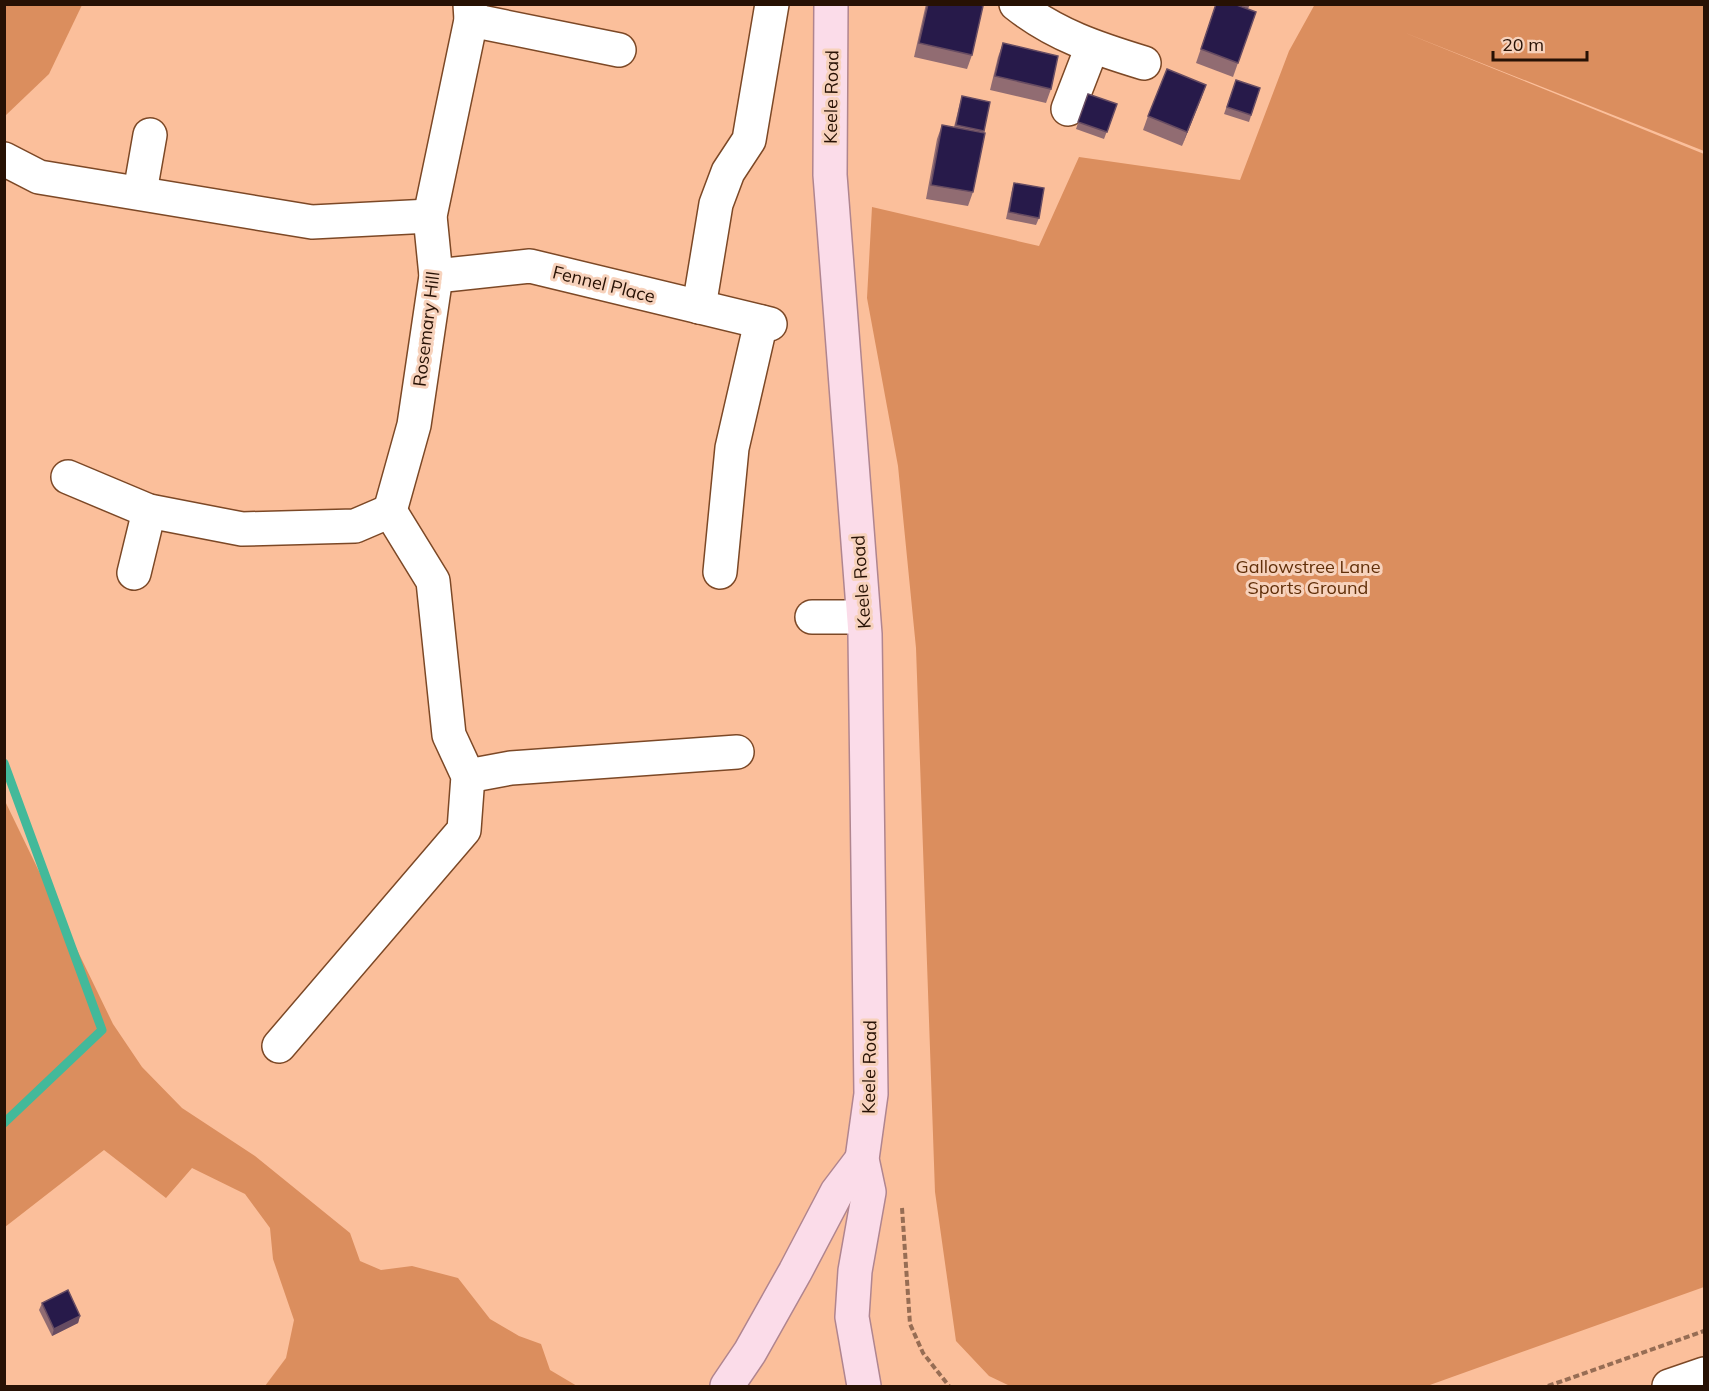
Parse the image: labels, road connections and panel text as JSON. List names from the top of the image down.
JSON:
{
  "streets": {
    "main road": ["Keele Road"],
    "street": ["Fennel Place", "Rosemary Hill"]
  },
  "crossings": [
    ["Fennel Place", "Rosemary Hill"]
  ],
  "parks": ["Gallowstree Lane Sports Ground"],
  "scale_bar": "20 m"
}
